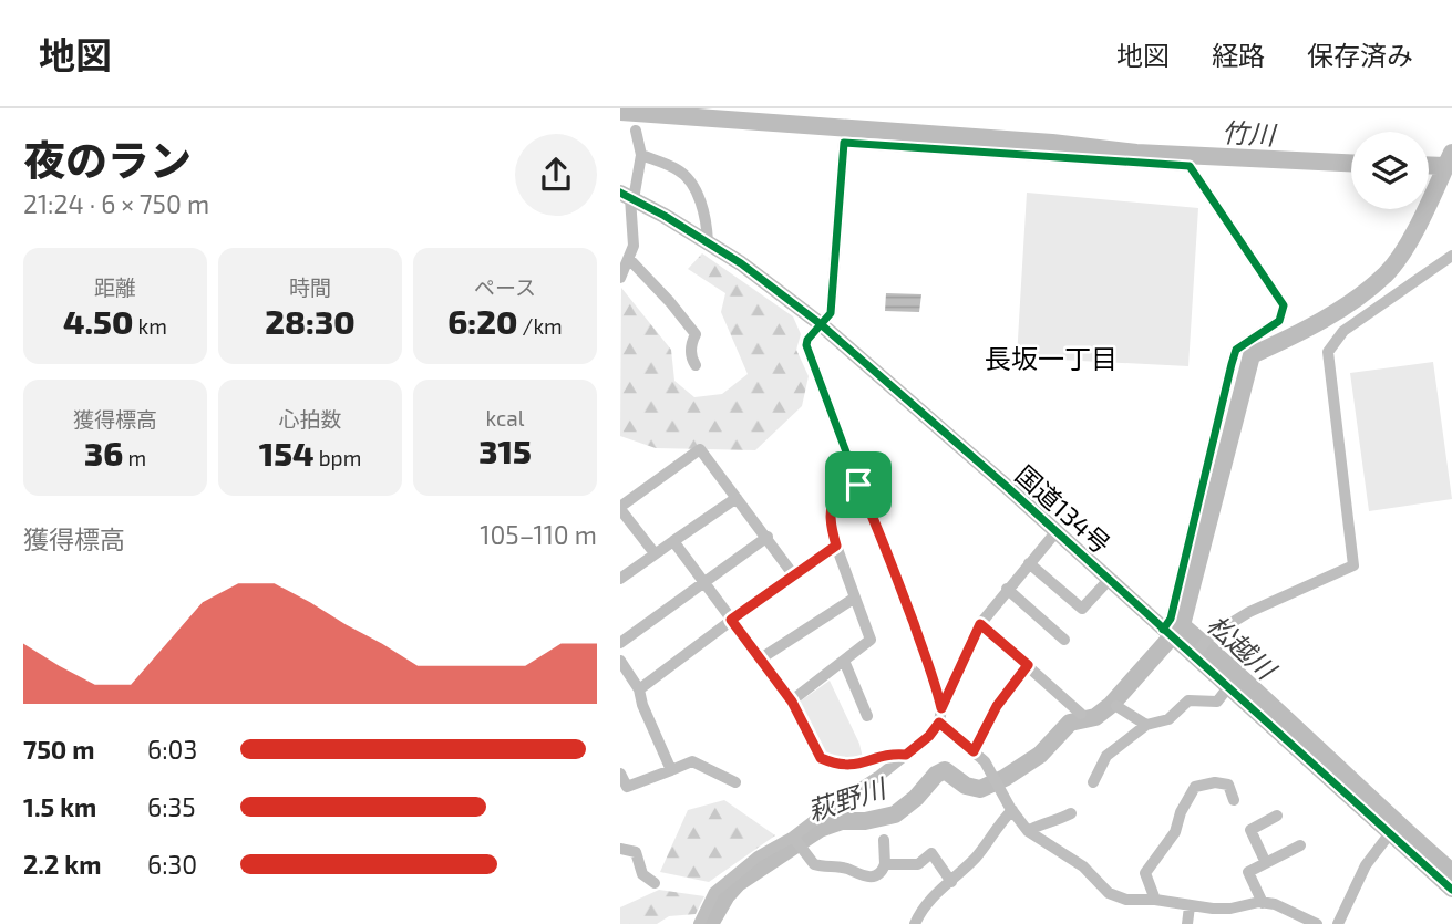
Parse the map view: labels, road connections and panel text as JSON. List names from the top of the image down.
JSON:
{
  "streets": {
    "highway": ["国道134号"]
  },
  "districts": ["長坂一丁目"],
  "water": ["竹川", "松越川", "萩野川"],
  "page": {
    "header": "地図",
    "nav": ["地図", "経路", "保存済み"],
    "heading": ["夜のラン", "21:24 · 6 × 750 m"],
    "stats": [
      ["距離", "4.50 km"],
      ["時間", "28:30"],
      ["ペース", "6:20 /km"],
      ["獲得標高", "36 m"],
      ["心拍数", "154 bpm"],
      ["kcal", "315"]
    ],
    "chart": ["獲得標高", "105–110 m"],
    "list": [
      {
        "name": "750 m",
        "note": "6:03"
      },
      {
        "name": "1.5 km",
        "note": "6:35"
      },
      {
        "name": "2.2 km",
        "note": "6:30"
      }
    ]
  }
}
